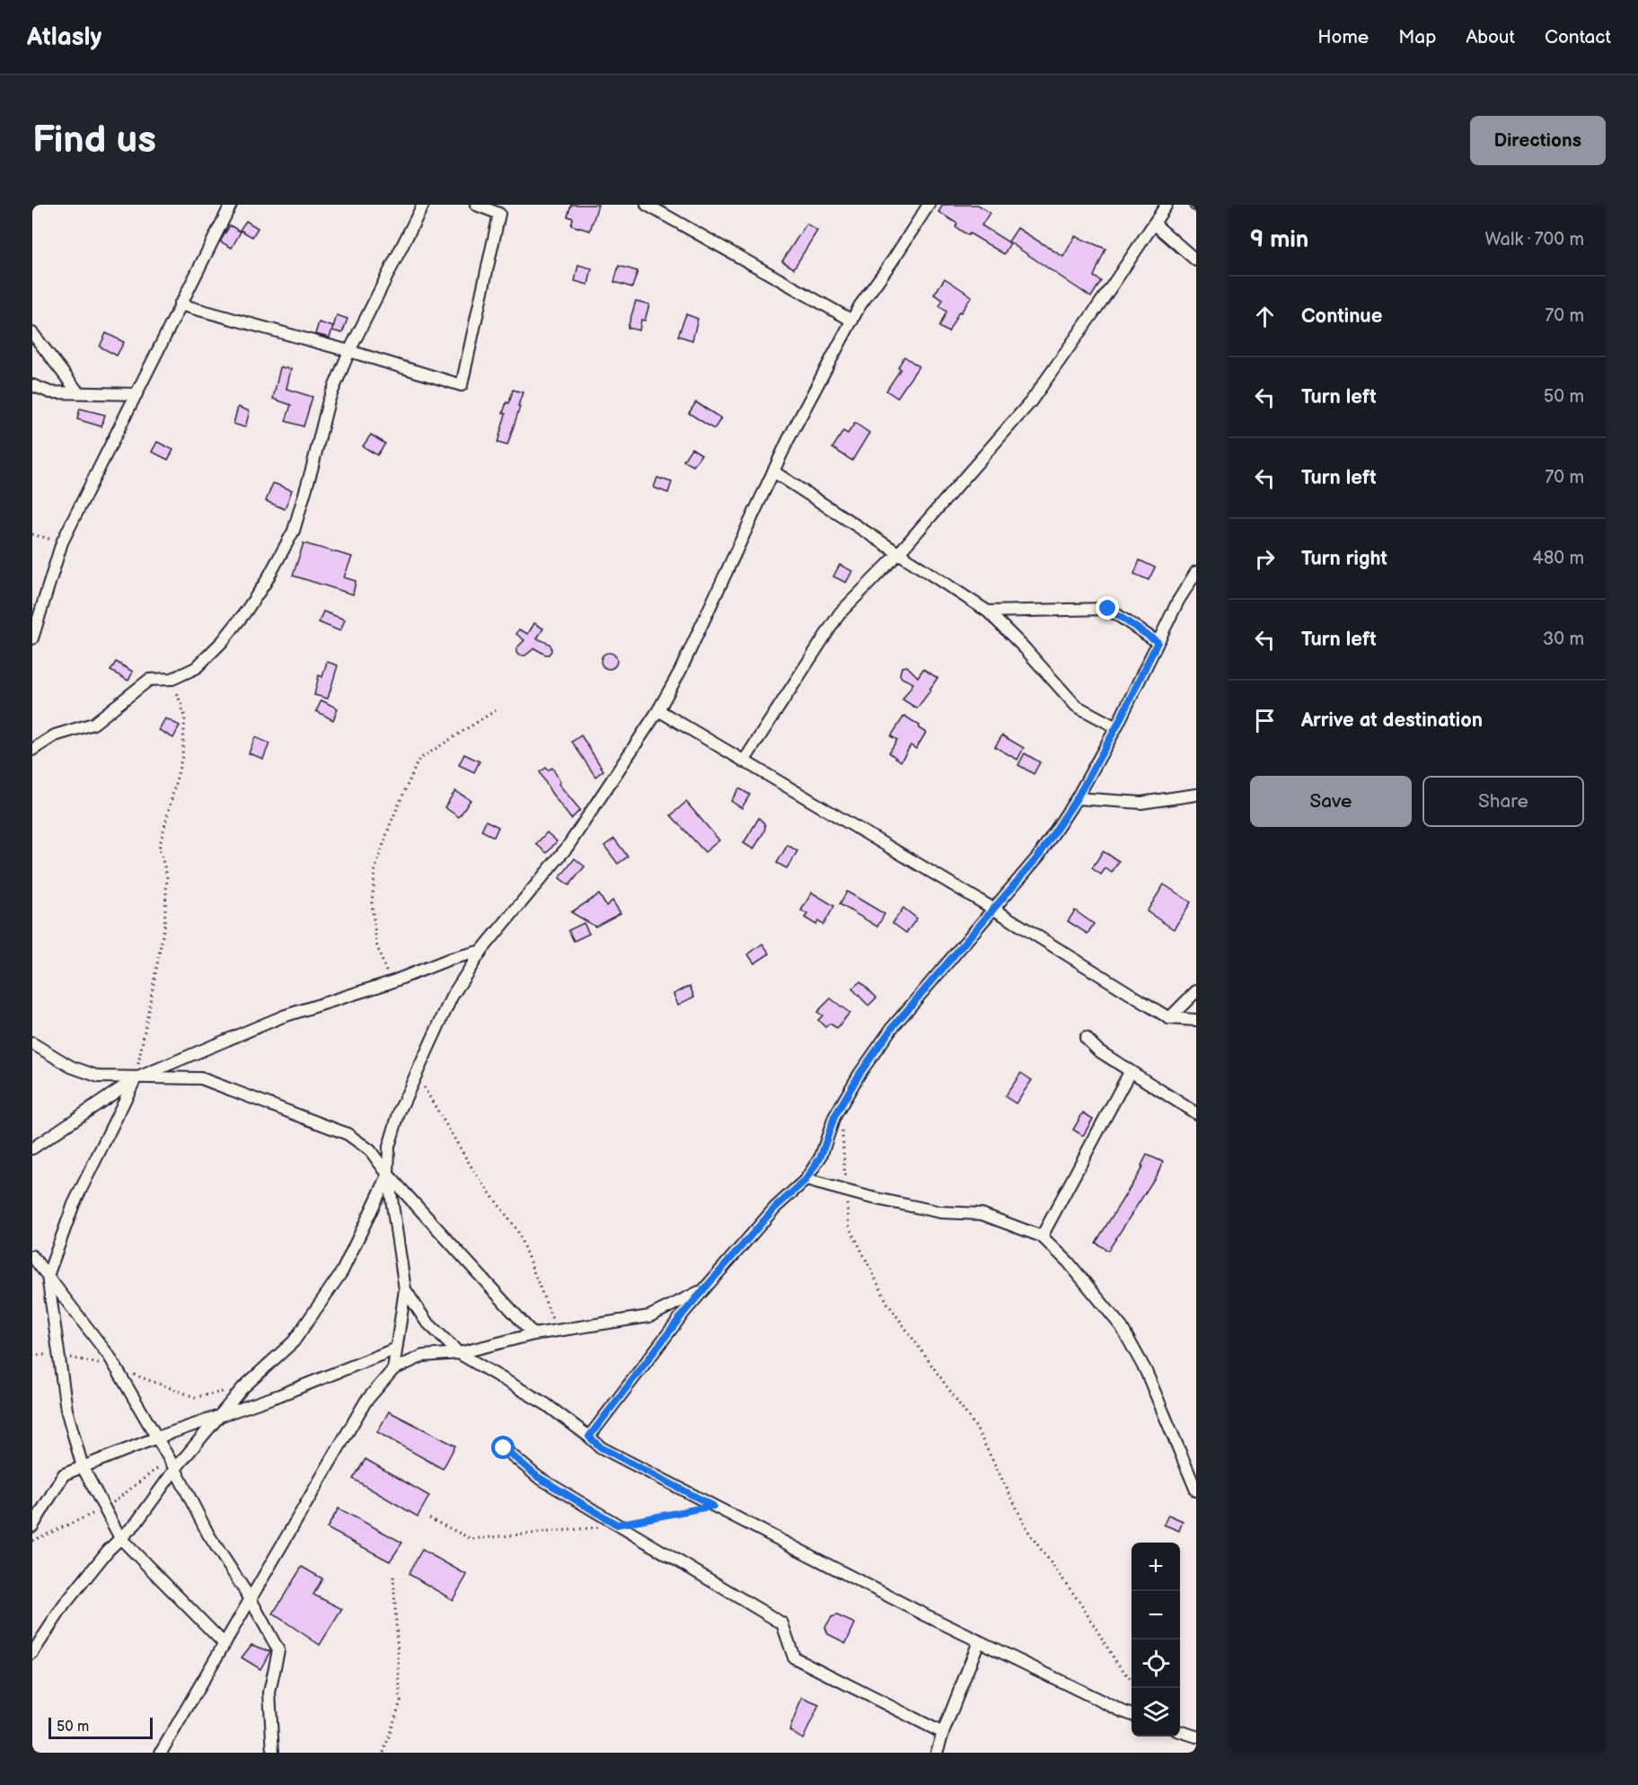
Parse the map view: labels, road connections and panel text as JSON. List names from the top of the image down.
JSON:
{
  "scale_bar": "50 m",
  "page": {
    "header": "Atlasly",
    "nav": [
      "Home",
      "Map",
      "About",
      "Contact"
    ],
    "buttons": [
      "Directions",
      ["Save", "Share"]
    ],
    "title": "Find us",
    "heading": ["9 min", "Walk · 700 m"],
    "list": [
      ["Continue", "70 m"],
      ["Turn left", "50 m"],
      ["Turn left", "70 m"],
      ["Turn right", "480 m"],
      ["Turn left", "30 m"],
      "Arrive at destination"
    ],
    "map_buttons": ["+", "−"],
    "scale": "50 m"
  }
}
